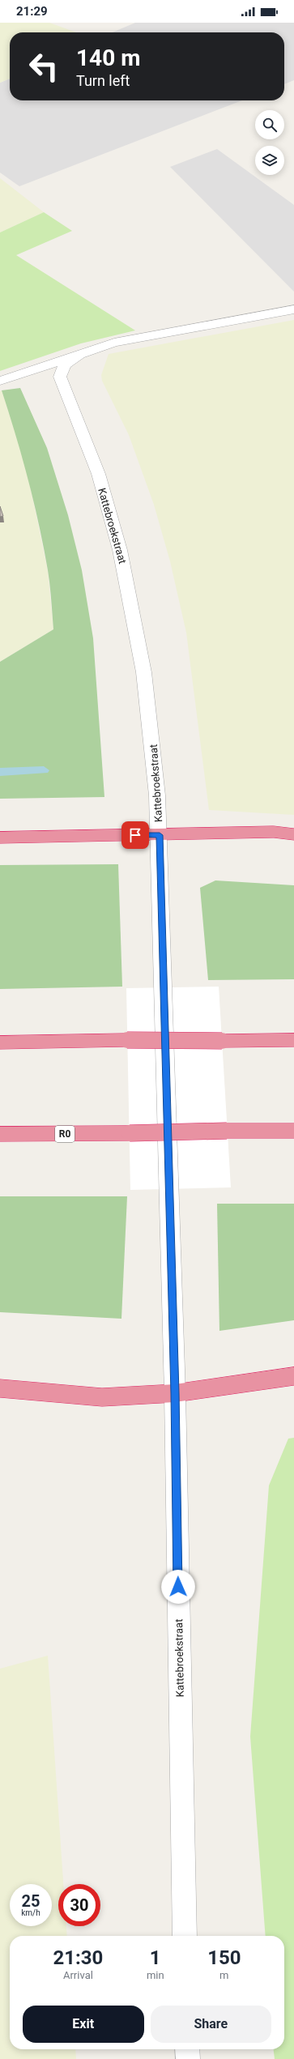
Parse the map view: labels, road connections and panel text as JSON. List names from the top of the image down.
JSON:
{
  "streets": {
    "highway": ["R0"],
    "street": ["Kattebroekstraat"]
  },
  "page": {
    "status": "21:29",
    "turn": ["140 m", "Turn left"],
    "speed": "25 km/h",
    "limit": "30",
    "eta": [
      "21:30",
      "Arrival",
      "1",
      "min",
      "150",
      "m"
    ],
    "buttons": ["Exit", "Share"]
  }
}
